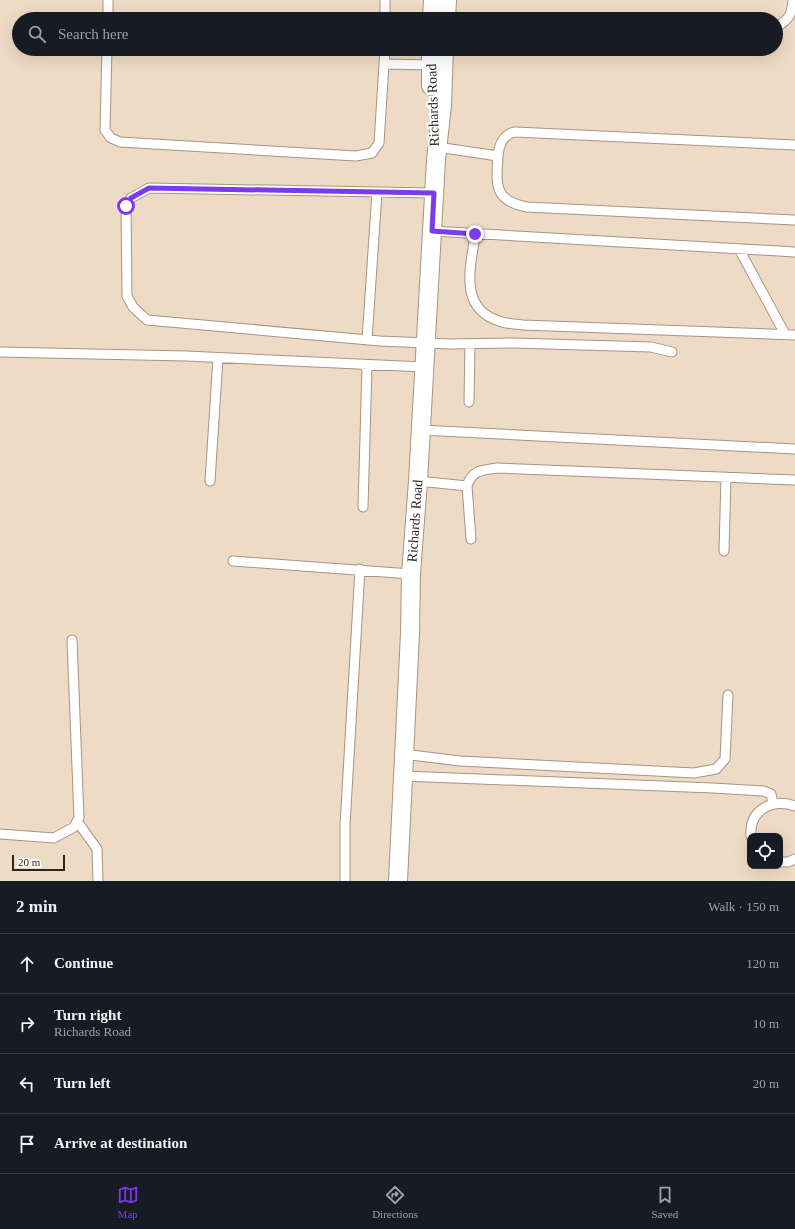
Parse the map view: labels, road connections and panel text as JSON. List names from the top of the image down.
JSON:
{
  "streets": {
    "street": ["Richards Road"]
  },
  "scale_bar": "20 m",
  "page": {
    "search": "Search here",
    "scale": "20 m",
    "heading": ["2 min", "Walk · 150 m"],
    "list": [
      ["Continue", "120 m"],
      ["Turn right", "Richards Road", "10 m"],
      ["Turn left", "20 m"],
      "Arrive at destination"
    ],
    "nav": ["Map", "Directions", "Saved"]
  }
}
